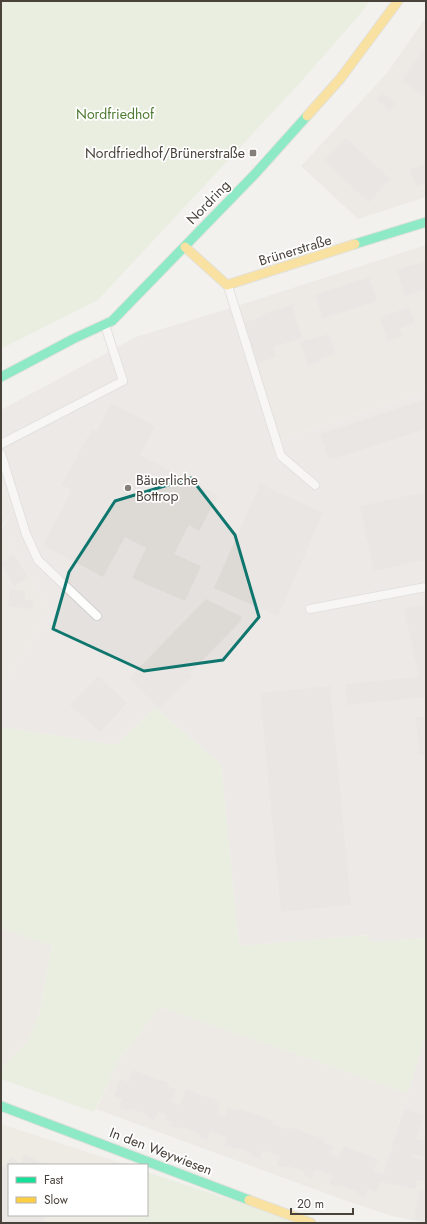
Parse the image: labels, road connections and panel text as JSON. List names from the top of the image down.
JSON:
{
  "streets": {
    "street": ["Nordring", "Brünerstraße", "In den Weywiesen"]
  },
  "parks": ["Nordfriedhof"],
  "places": {
    "transit": ["Nordfriedhof/Brünerstraße"],
    "other": ["Bäuerliche Bottrop"]
  },
  "legend": ["Fast", "Slow"],
  "scale_bar": "20 m"
}
